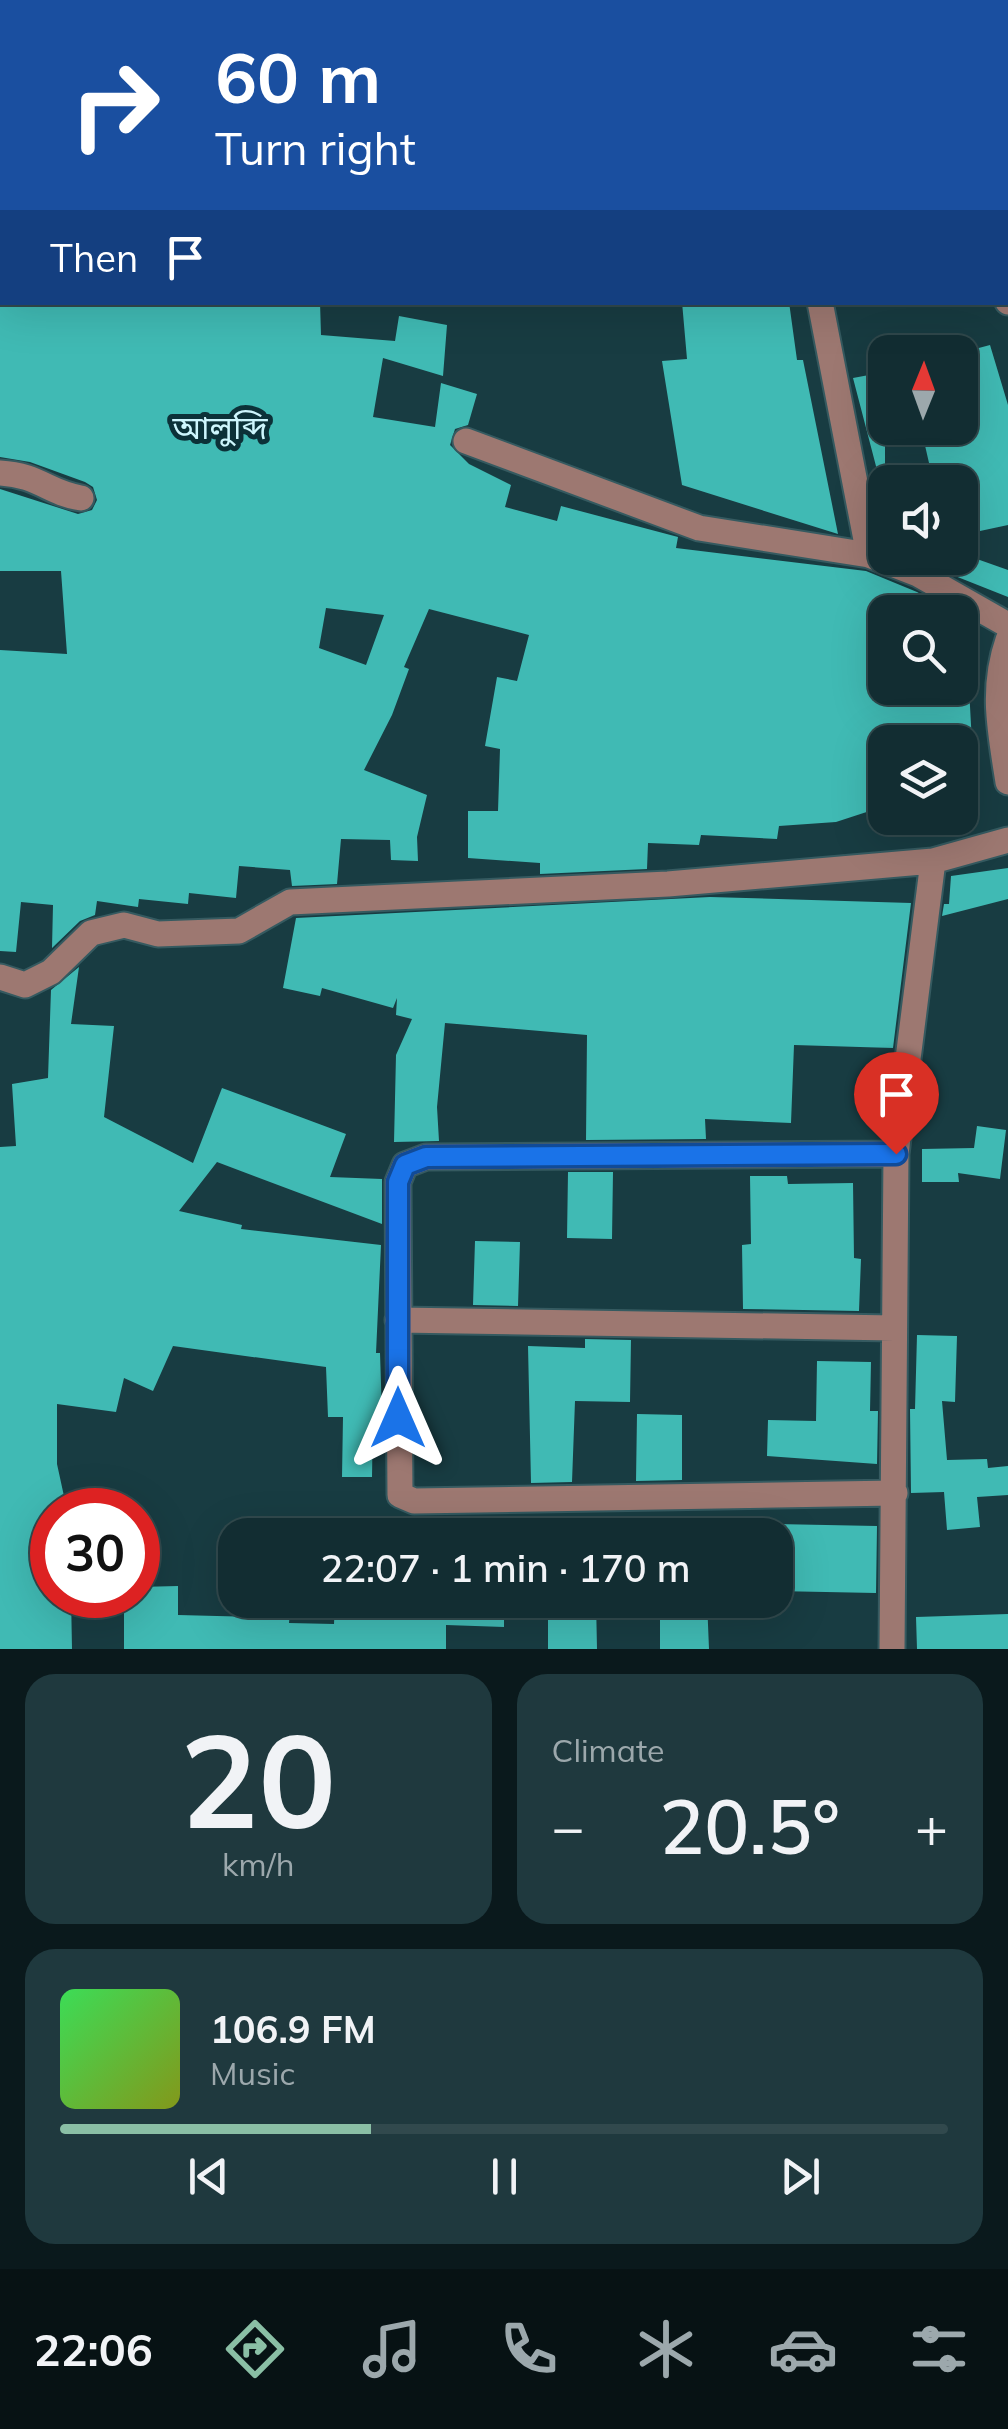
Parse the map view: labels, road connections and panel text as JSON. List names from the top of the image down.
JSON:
{
  "districts": ["আলুব্দি"],
  "north": "top",
  "page": {
    "turn": ["60 m", "Turn right"],
    "then": "Then",
    "limit": "30",
    "trip": "22:07 · 1 min · 170 m",
    "tile": [
      ["20", "km/h"],
      "Climate"
    ],
    "heat": ["−", "20.5°", "+"],
    "song": ["106.9 FM", "Music"],
    "tabs": "22:06"
  }
}
